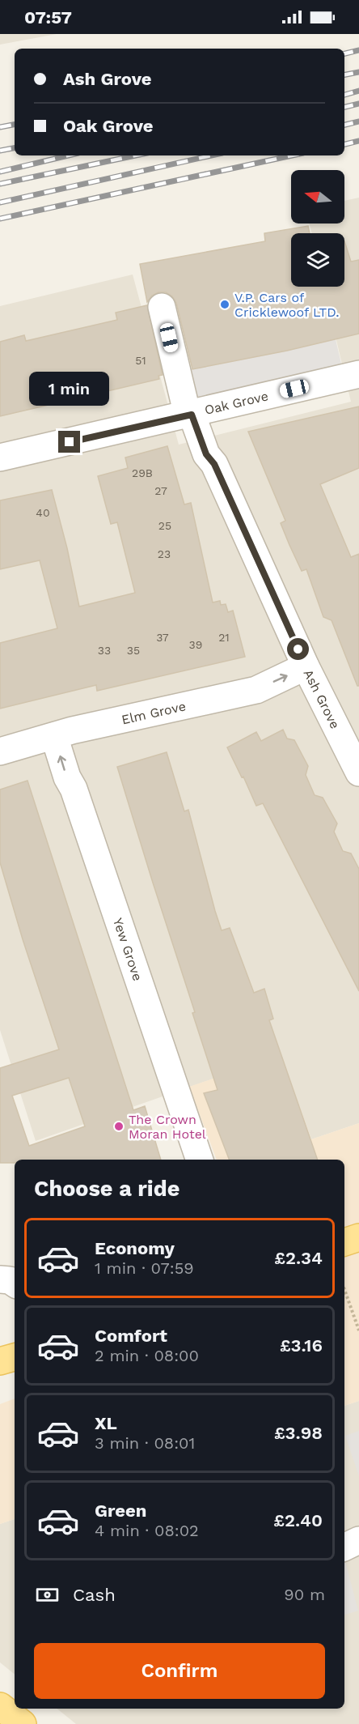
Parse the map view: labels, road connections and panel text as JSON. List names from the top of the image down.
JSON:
{
  "streets": {
    "street": [
      "Oak Grove",
      "Ash Grove",
      "Elm Grove",
      "Yew Grove"
    ]
  },
  "crossings": [
    ["Oak Grove", "Ash Grove"],
    ["Ash Grove", "Elm Grove"],
    ["Elm Grove", "Yew Grove"]
  ],
  "one_way": ["Elm Grove", "Yew Grove"],
  "places": ["V.P. Cars of Cricklewoof LTD.", "The Crown Moran Hotel"],
  "house_numbers": [
    "51",
    "29B",
    "27",
    "40",
    "25",
    "23",
    "37",
    "21",
    "39",
    "33",
    "35"
  ],
  "north": "left",
  "page": {
    "status": "07:57",
    "banner": ["Ash Grove", "Oak Grove"],
    "bubble": "1 min",
    "heading": "Choose a ride",
    "list": [
      {
        "name": "Economy",
        "note": "1 min · 07:59",
        "value": "£2.34"
      },
      {
        "name": "Comfort",
        "note": "2 min · 08:00",
        "value": "£3.16"
      },
      {
        "name": "XL",
        "note": "3 min · 08:01",
        "value": "£3.98"
      },
      {
        "name": "Green",
        "note": "4 min · 08:02",
        "value": "£2.40"
      }
    ],
    "pay": ["Cash", "90 m"],
    "buttons": "Confirm"
  }
}
